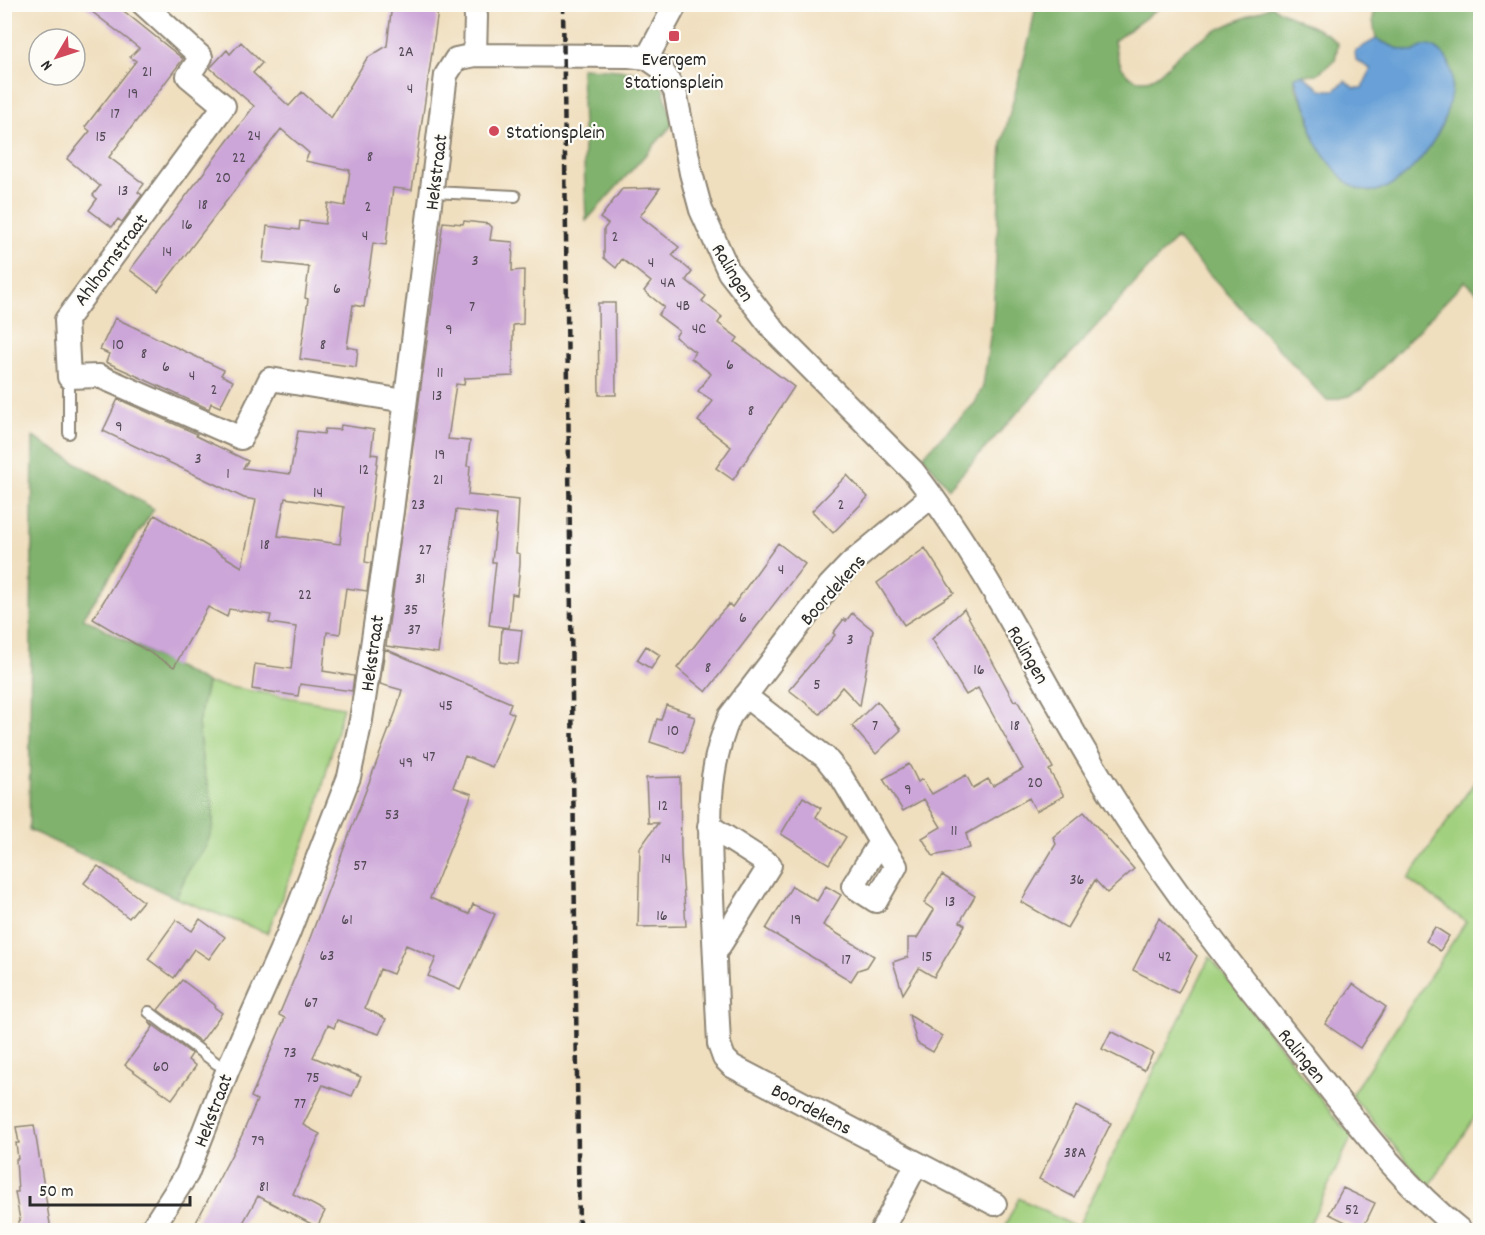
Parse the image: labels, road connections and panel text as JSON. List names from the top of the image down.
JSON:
{
  "streets": {
    "street": [
      "Hekstraat",
      "Ahlhornstraat",
      "Ralingen",
      "Boordekens"
    ]
  },
  "crossings": [
    ["Ralingen", "Boordekens"]
  ],
  "places": {
    "transit": ["Evergem Stationsplein"],
    "other": ["Stationsplein"]
  },
  "house_numbers": [
    "2A",
    "21",
    "4",
    "19",
    "17",
    "24",
    "15",
    "8",
    "22",
    "20",
    "13",
    "18",
    "2",
    "16",
    "4",
    "2",
    "14",
    "3",
    "4",
    "4A",
    "6",
    "4B",
    "7",
    "4C",
    "9",
    "10",
    "8",
    "8",
    "6",
    "6",
    "11",
    "4",
    "2",
    "13",
    "8",
    "9",
    "19",
    "3",
    "12",
    "1",
    "21",
    "14",
    "23",
    "2",
    "18",
    "27",
    "4",
    "31",
    "22",
    "35",
    "6",
    "37",
    "3",
    "8",
    "16",
    "5",
    "45",
    "7",
    "18",
    "10",
    "47",
    "49",
    "20",
    "9",
    "12",
    "53",
    "11",
    "14",
    "57",
    "36",
    "13",
    "16",
    "61",
    "19",
    "63",
    "15",
    "42",
    "17",
    "67",
    "73",
    "60",
    "75",
    "77",
    "79",
    "38A",
    "81",
    "52"
  ],
  "scale_bar": "50 m",
  "north": "bottom left"
}
